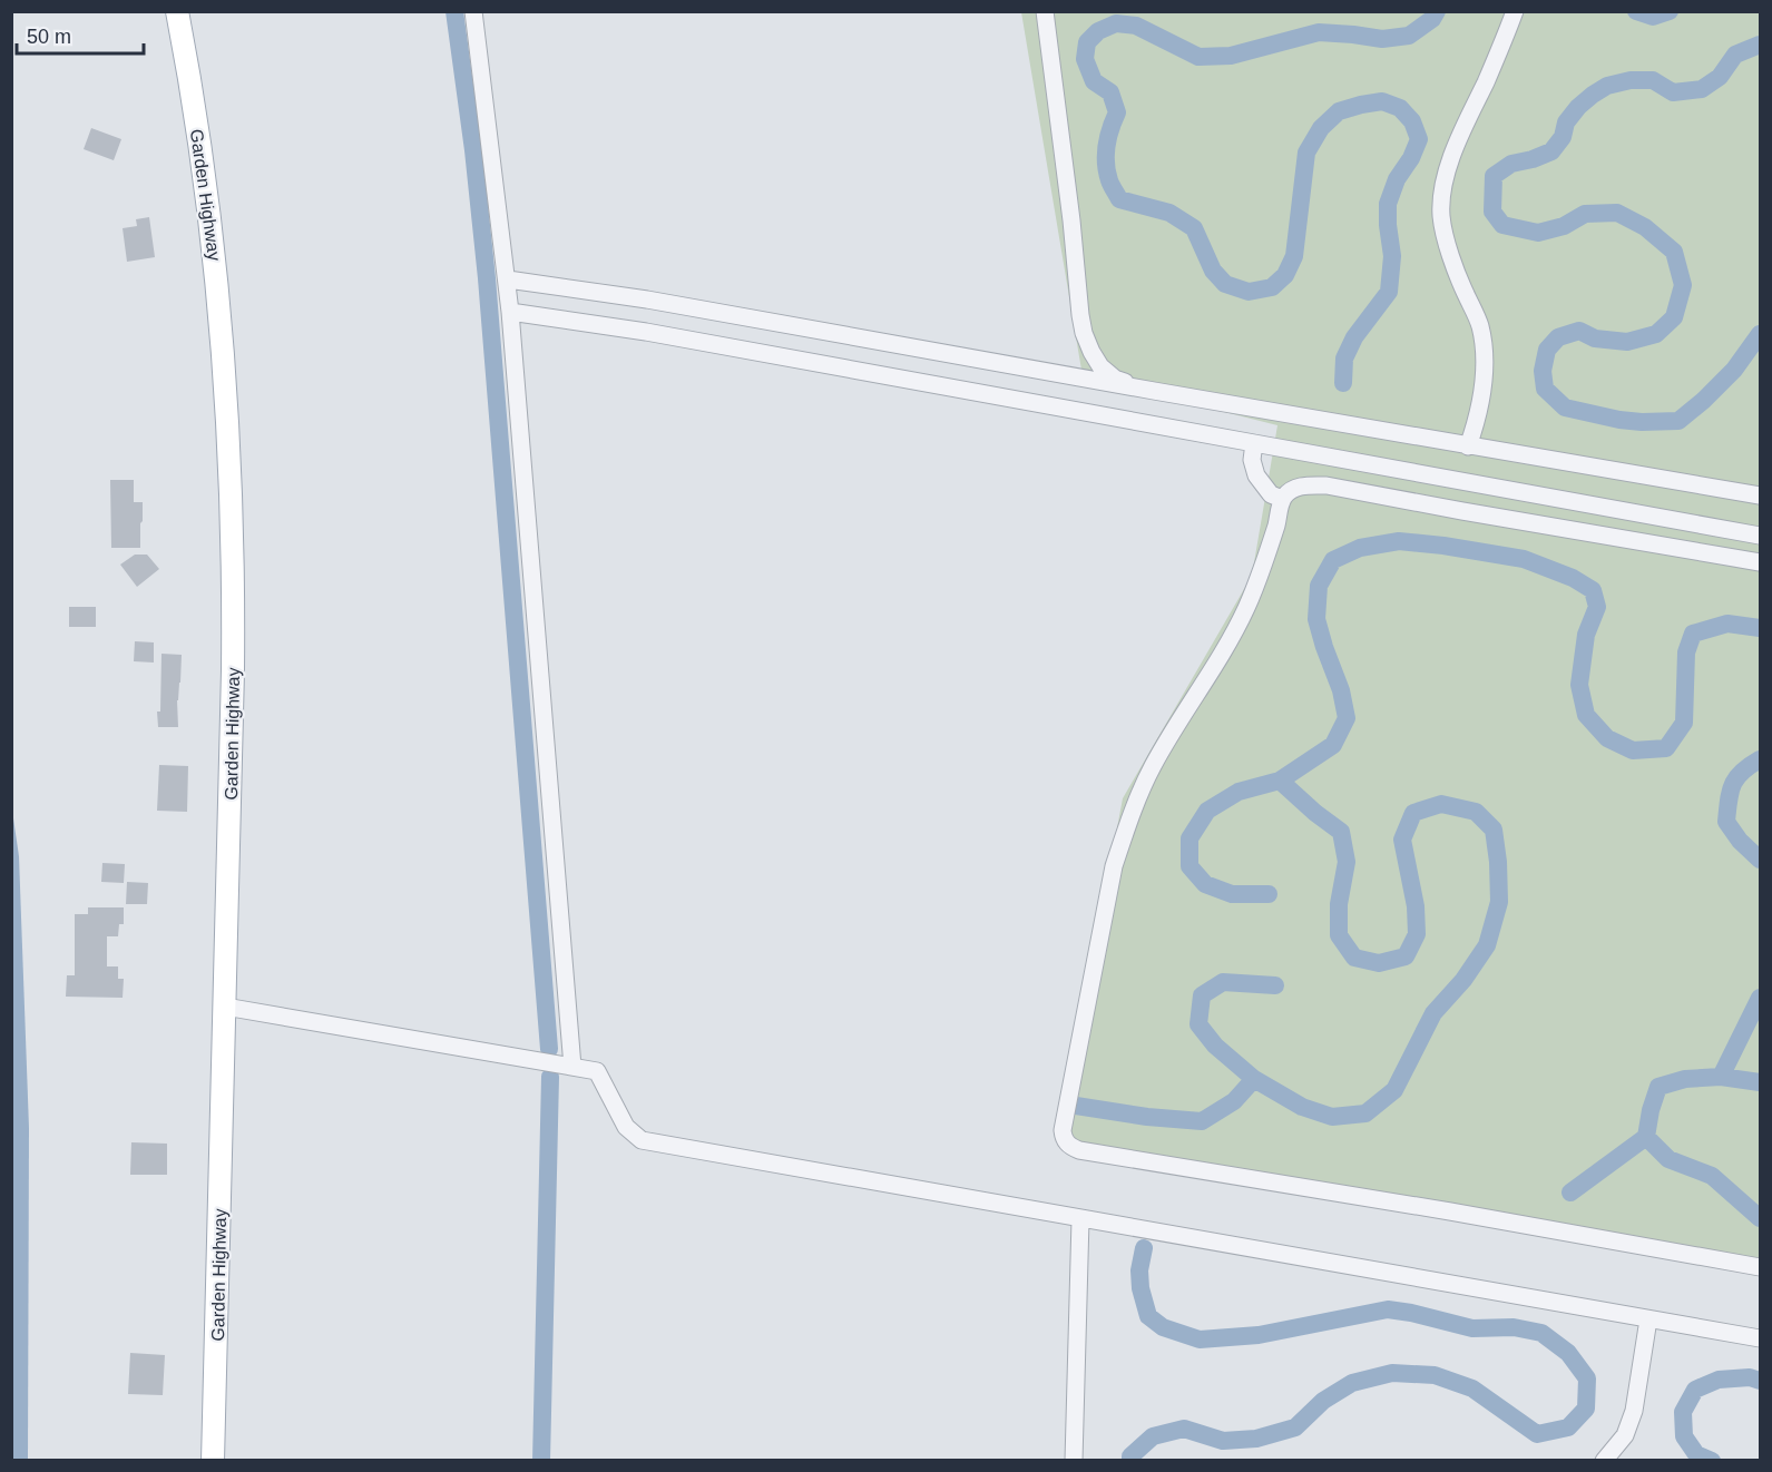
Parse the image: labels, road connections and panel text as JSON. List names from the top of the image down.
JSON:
{
  "streets": {
    "main road": ["Garden Highway"]
  },
  "scale_bar": "50 m"
}
